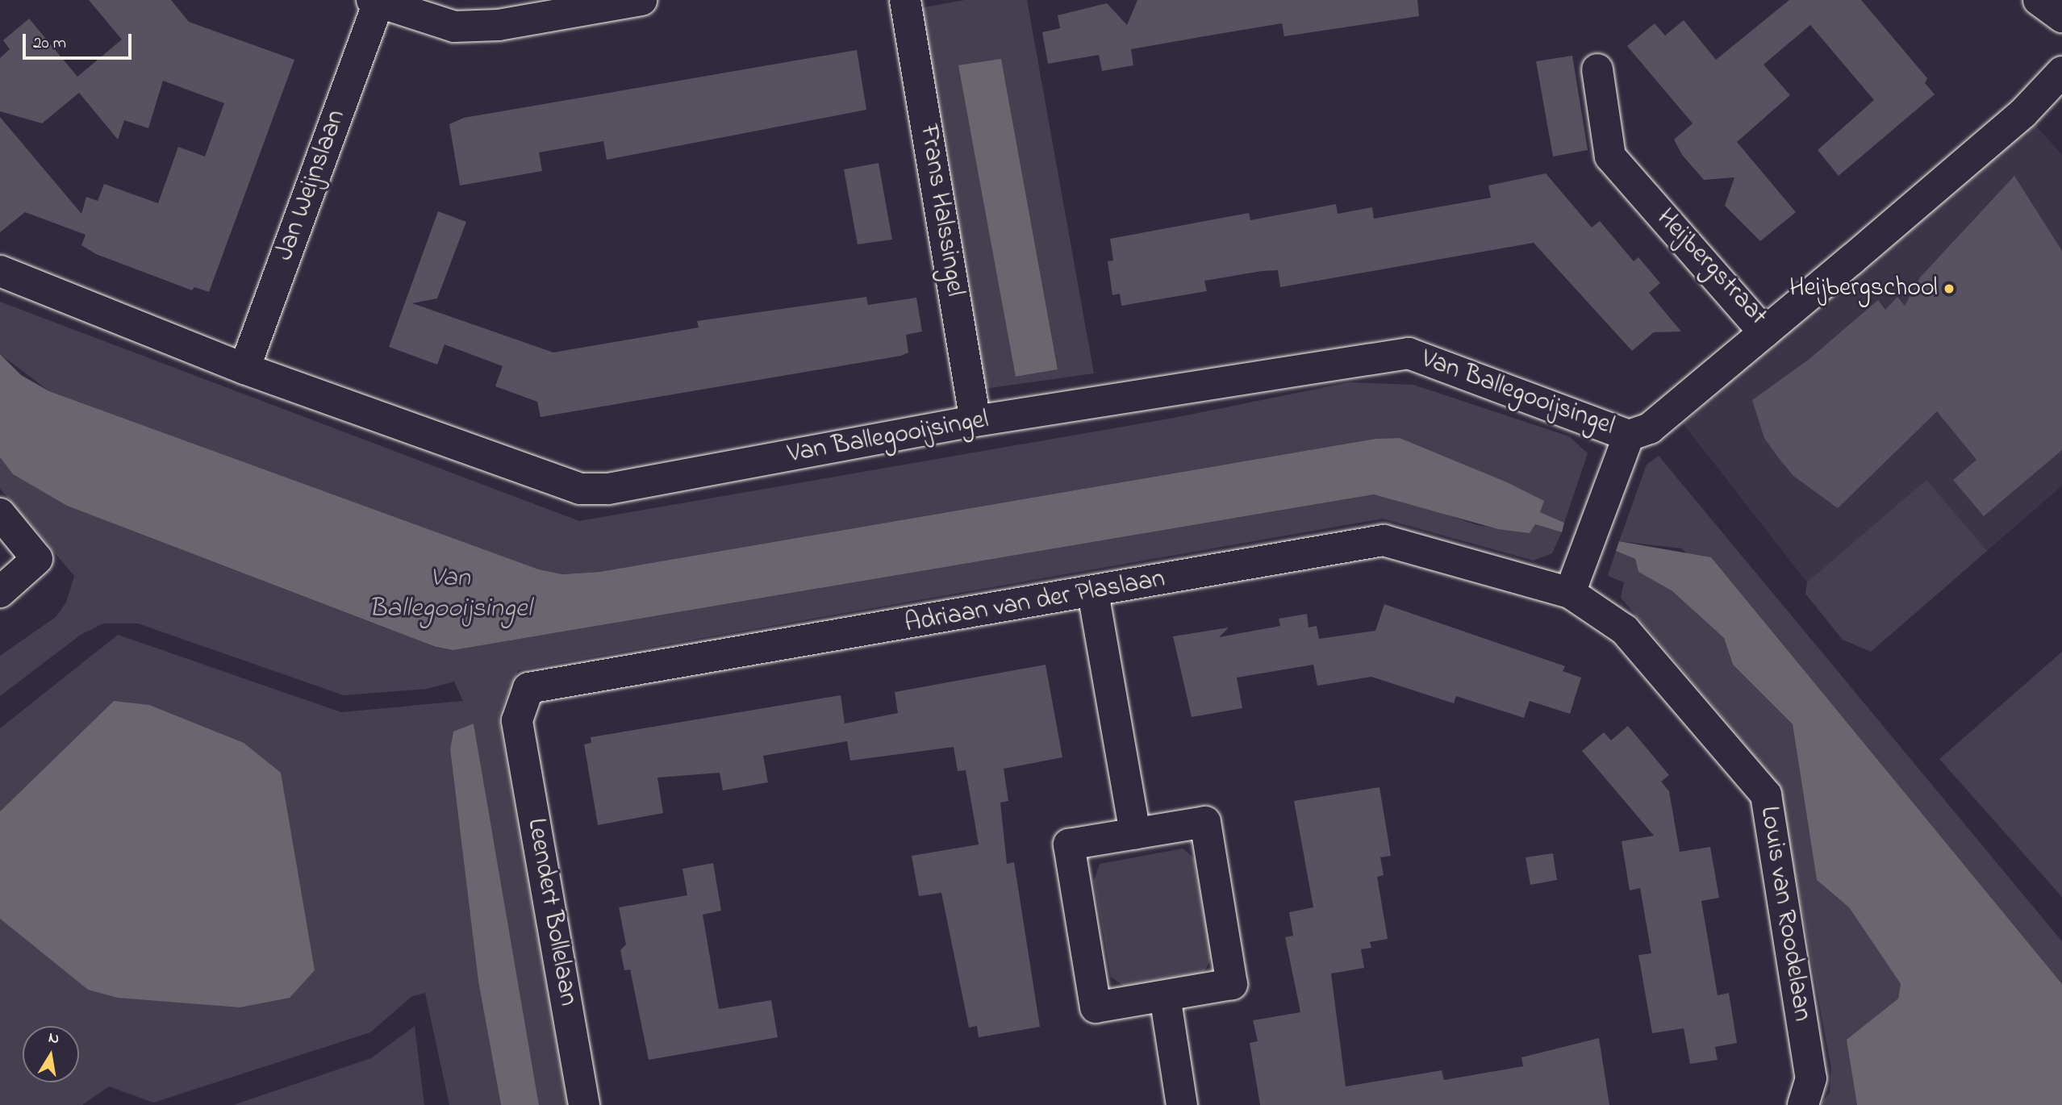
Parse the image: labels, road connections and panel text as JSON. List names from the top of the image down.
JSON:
{
  "streets": {
    "street": [
      "Jan Weijnslaan",
      "Frans Halssingel",
      "Heijbergstraat",
      "Van Ballegooijsingel",
      "Adriaan van der Plaslaan",
      "Leendert Bollelaan",
      "Louis van Roodelaan"
    ]
  },
  "crossings": [
    ["Jan Weijnslaan", "Van Ballegooijsingel"],
    ["Frans Halssingel", "Van Ballegooijsingel"],
    ["Heijbergstraat", "Van Ballegooijsingel"],
    ["Van Ballegooijsingel", "Adriaan van der Plaslaan"],
    ["Van Ballegooijsingel", "Louis van Roodelaan"],
    ["Adriaan van der Plaslaan", "Leendert Bollelaan"],
    ["Adriaan van der Plaslaan", "Louis van Roodelaan"]
  ],
  "water": ["Van Ballegooijsingel"],
  "places": ["Heijbergschool"],
  "scale_bar": "20 m",
  "north": "top"
}
